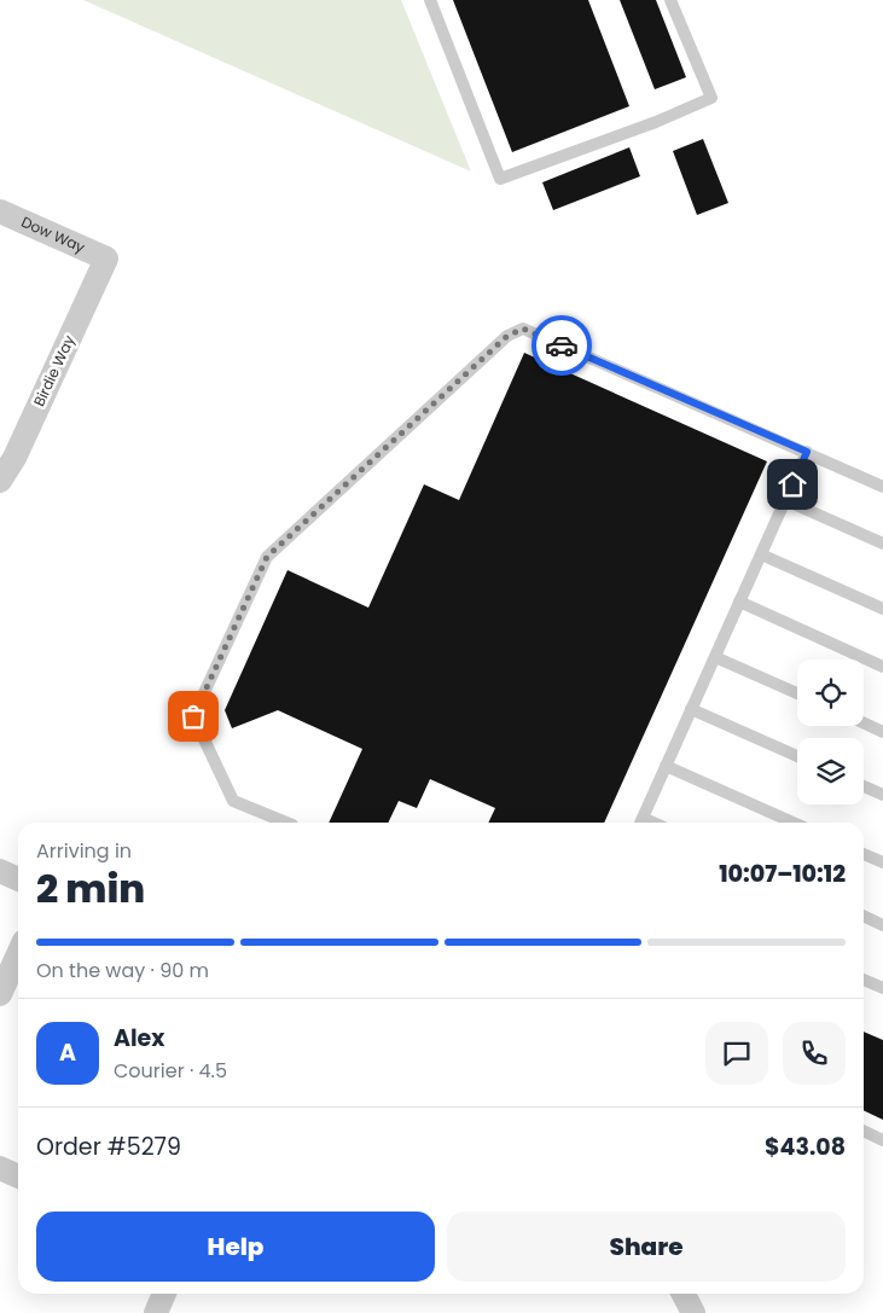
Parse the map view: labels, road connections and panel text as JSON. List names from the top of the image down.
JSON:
{
  "streets": {
    "street": ["Dow Way", "Birdie Way"]
  },
  "crossings": [
    ["Dow Way", "Birdie Way"]
  ],
  "page": {
    "heading": ["2 min", "Arriving in", "10:07–10:12"],
    "panel": [
      "Alex",
      "Courier · 4.5",
      "Order #5279",
      "$43.08"
    ],
    "bar": "On the way · 90 m",
    "round": "A",
    "buttons": ["Help", "Share"]
  }
}
